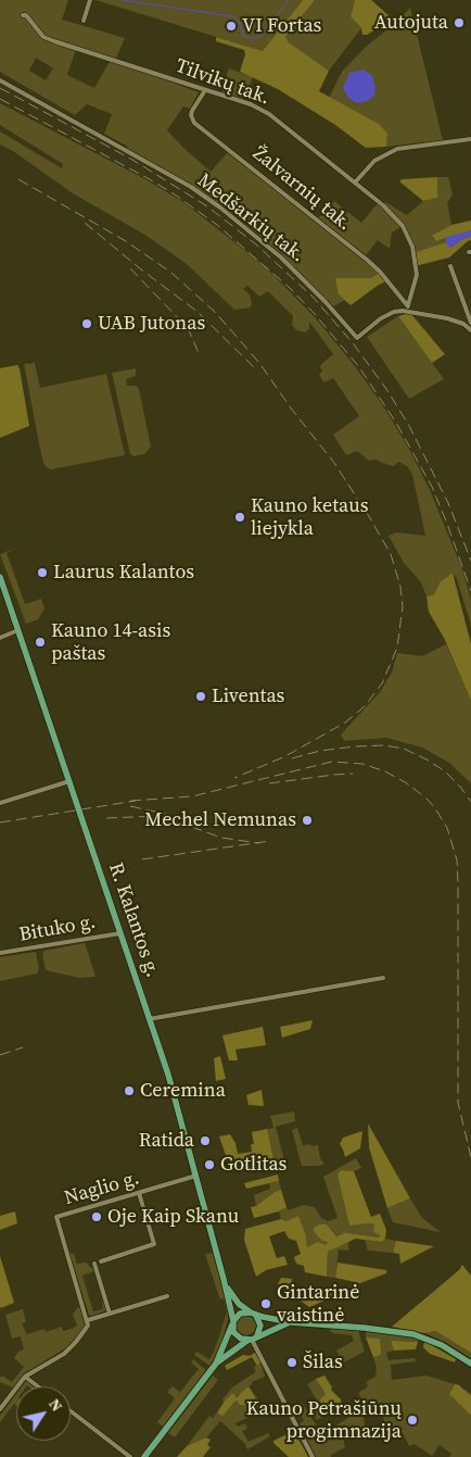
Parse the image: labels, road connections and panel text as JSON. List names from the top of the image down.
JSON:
{
  "streets": {
    "main road": ["R. Kalantos g."],
    "street": [
      "Tilvikų tak.",
      "Žalvarnių tak.",
      "Medšarkių tak.",
      "Bituko g.",
      "Naglio g."
    ]
  },
  "crossings": [
    ["Tilvikų tak.", "Žalvarnių tak."],
    ["Tilvikų tak.", "Medšarkių tak."],
    ["Žalvarnių tak.", "Medšarkių tak."],
    ["R. Kalantos g.", "Bituko g."],
    ["R. Kalantos g.", "Naglio g."]
  ],
  "places": [
    "Autojuta",
    "VI Fortas",
    "UAB Jutonas",
    "Kauno ketaus liejykla",
    "Laurus Kalantos",
    "Kauno 14-asis paštas",
    "Liventas",
    "Mechel Nemunas",
    "Ceremina",
    "Ratida",
    "Gotlitas",
    "Oje Kaip Skanu",
    "Gintarinė vaistinė",
    "Šilas",
    "Kauno Petrašiūnų progimnazija"
  ],
  "north": "top right"
}
